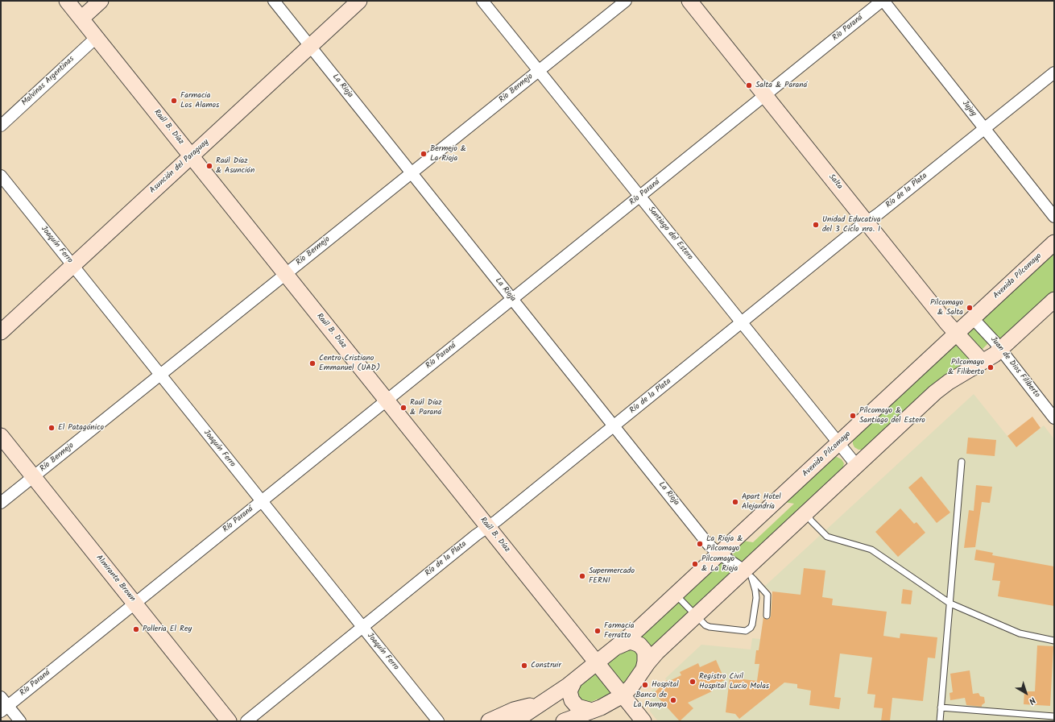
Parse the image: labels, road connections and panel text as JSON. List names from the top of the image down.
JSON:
{
  "streets": {
    "main road": [
      "Raúl B. Díaz",
      "Asunción del Paraguay",
      "Salta",
      "Avenida Pilcomayo",
      "Almirante Brown"
    ],
    "street": [
      "Río Paraná",
      "Malvinas Argentinas",
      "La Rioja",
      "Río Bermejo",
      "Jujuy",
      "Río de la Plata",
      "Santiago del Estero",
      "Joaquín Ferro",
      "Juan de Dios Filiberto"
    ]
  },
  "crossings": [
    ["Río Paraná", "La Rioja"],
    ["Río Paraná", "Jujuy"],
    ["Río Paraná", "Raúl B. Díaz"],
    ["Río Paraná", "Salta"],
    ["Río Paraná", "Santiago del Estero"],
    ["Río Paraná", "Joaquín Ferro"],
    ["Río Paraná", "Almirante Brown"],
    ["Malvinas Argentinas", "Raúl B. Díaz"],
    ["La Rioja", "Río Bermejo"],
    ["La Rioja", "Asunción del Paraguay"],
    ["La Rioja", "Río de la Plata"],
    ["La Rioja", "Avenida Pilcomayo"],
    ["Río Bermejo", "Raúl B. Díaz"],
    ["Río Bermejo", "Santiago del Estero"],
    ["Río Bermejo", "Joaquín Ferro"],
    ["Río Bermejo", "Almirante Brown"],
    ["Jujuy", "Río de la Plata"],
    ["Raúl B. Díaz", "Asunción del Paraguay"],
    ["Raúl B. Díaz", "Río de la Plata"],
    ["Raúl B. Díaz", "Avenida Pilcomayo"],
    ["Asunción del Paraguay", "Joaquín Ferro"],
    ["Salta", "Río de la Plata"],
    ["Salta", "Avenida Pilcomayo"],
    ["Río de la Plata", "Santiago del Estero"],
    ["Río de la Plata", "Joaquín Ferro"],
    ["Santiago del Estero", "Avenida Pilcomayo"],
    ["Avenida Pilcomayo", "Juan de Dios Filiberto"]
  ],
  "places": [
    "Salta & Paraná",
    "Farmacia Los Alamos",
    "Bermejo & La Rioja",
    "Raúl Díaz & Asunción",
    "Unidad Educativa del 3 Ciclo nro. 1",
    "Pilcomayo & Salta",
    "Centro Cristiano Emmanuel (UAD)",
    "Pilcomayo & Filiberto",
    "Raúl Díaz & Paraná",
    "Pilcomayo & Santiago del Estero",
    "El Patagónico",
    "Apart Hotel Alejandría",
    "La Rioja & Pilcomayo",
    "Pilcomayo & La Rioja",
    "Supermercado FERNI",
    "Polleria El Rey",
    "Farmacia Ferratto",
    "Construir",
    "Registro Civil Hospital Lucio Molas",
    "Hospital",
    "Banco de La Pampa"
  ],
  "north": "bottom right"
}
